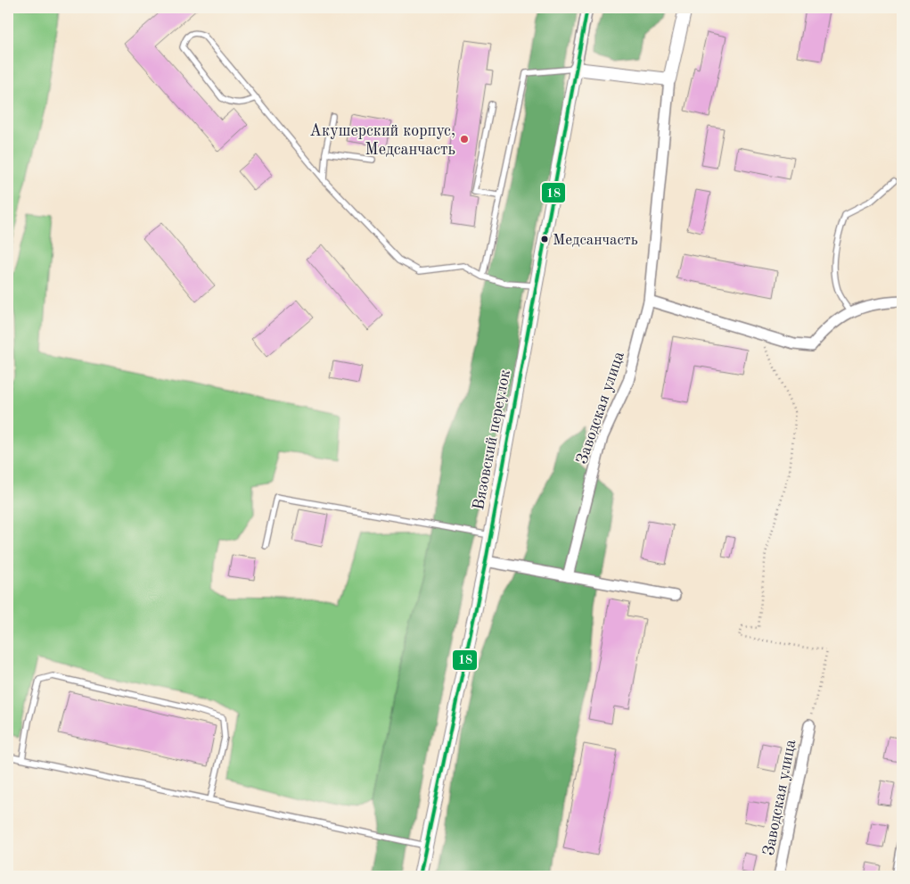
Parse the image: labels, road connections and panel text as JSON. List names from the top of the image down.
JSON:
{
  "streets": {
    "street": ["Заводская улица", "Вязовский переулок"]
  },
  "places": ["Акушерский корпус, Медсанчасть", "Медсанчасть"],
  "lines": ["transit line 18"]
}
